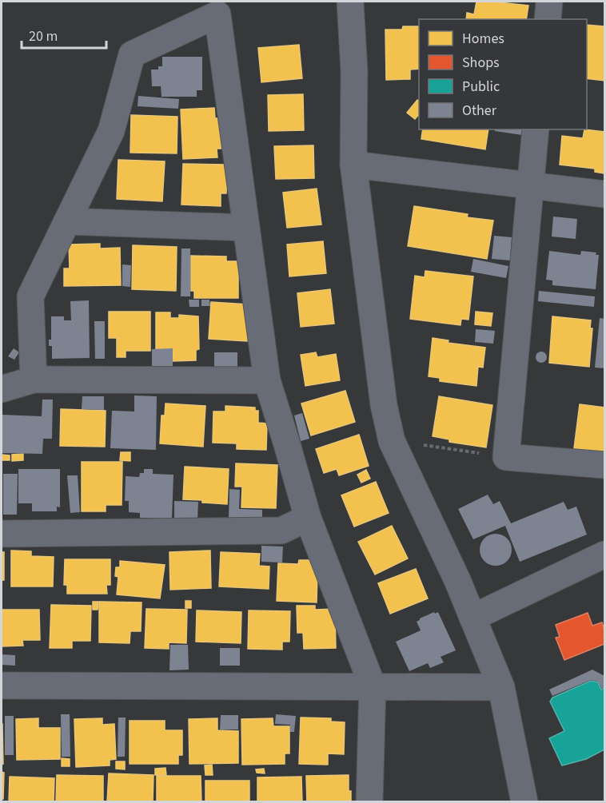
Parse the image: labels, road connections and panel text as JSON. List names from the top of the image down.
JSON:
{
  "legend": [
    "Homes",
    "Shops",
    "Public",
    "Other"
  ],
  "scale_bar": "20 m"
}
